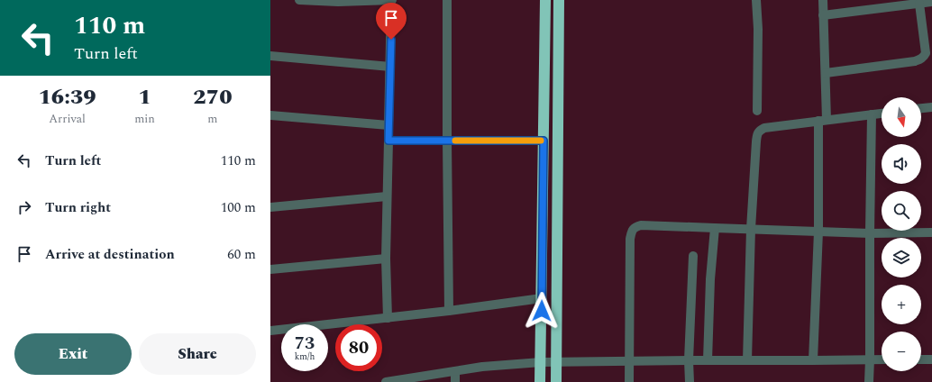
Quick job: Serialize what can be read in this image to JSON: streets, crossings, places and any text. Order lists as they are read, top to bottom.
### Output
{
  "north": "bottom",
  "page": {
    "turn": ["110 m", "Turn left"],
    "eta": [
      "16:39",
      "Arrival",
      "1",
      "min",
      "270",
      "m"
    ],
    "map_buttons": ["+", "−"],
    "list": [
      {
        "name": "Turn left",
        "value": "110 m"
      },
      {
        "name": "Turn right",
        "value": "100 m"
      },
      {
        "name": "Arrive at destination",
        "value": "60 m"
      }
    ],
    "speed": "73 km/h",
    "limit": "80",
    "buttons": ["Exit", "Share"]
  }
}
